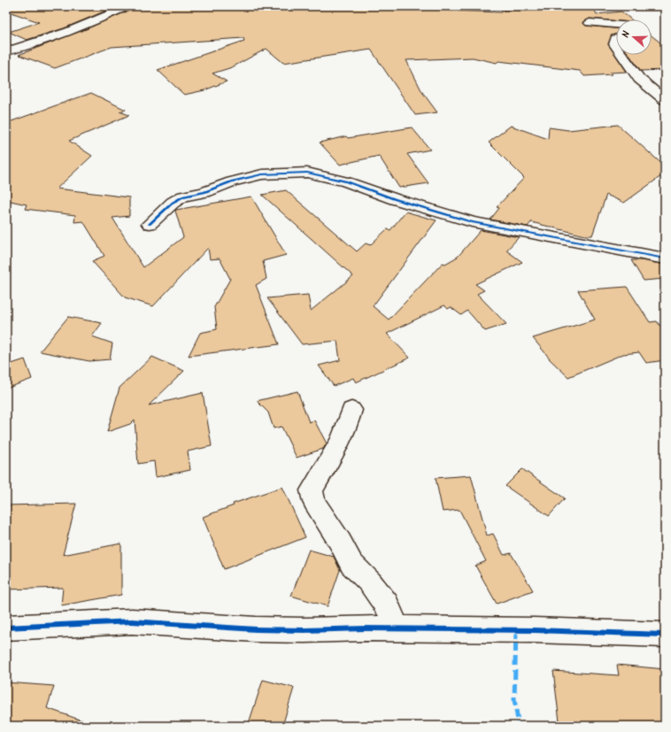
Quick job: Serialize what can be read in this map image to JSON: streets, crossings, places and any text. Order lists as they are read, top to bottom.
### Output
{
  "north": "left"
}
